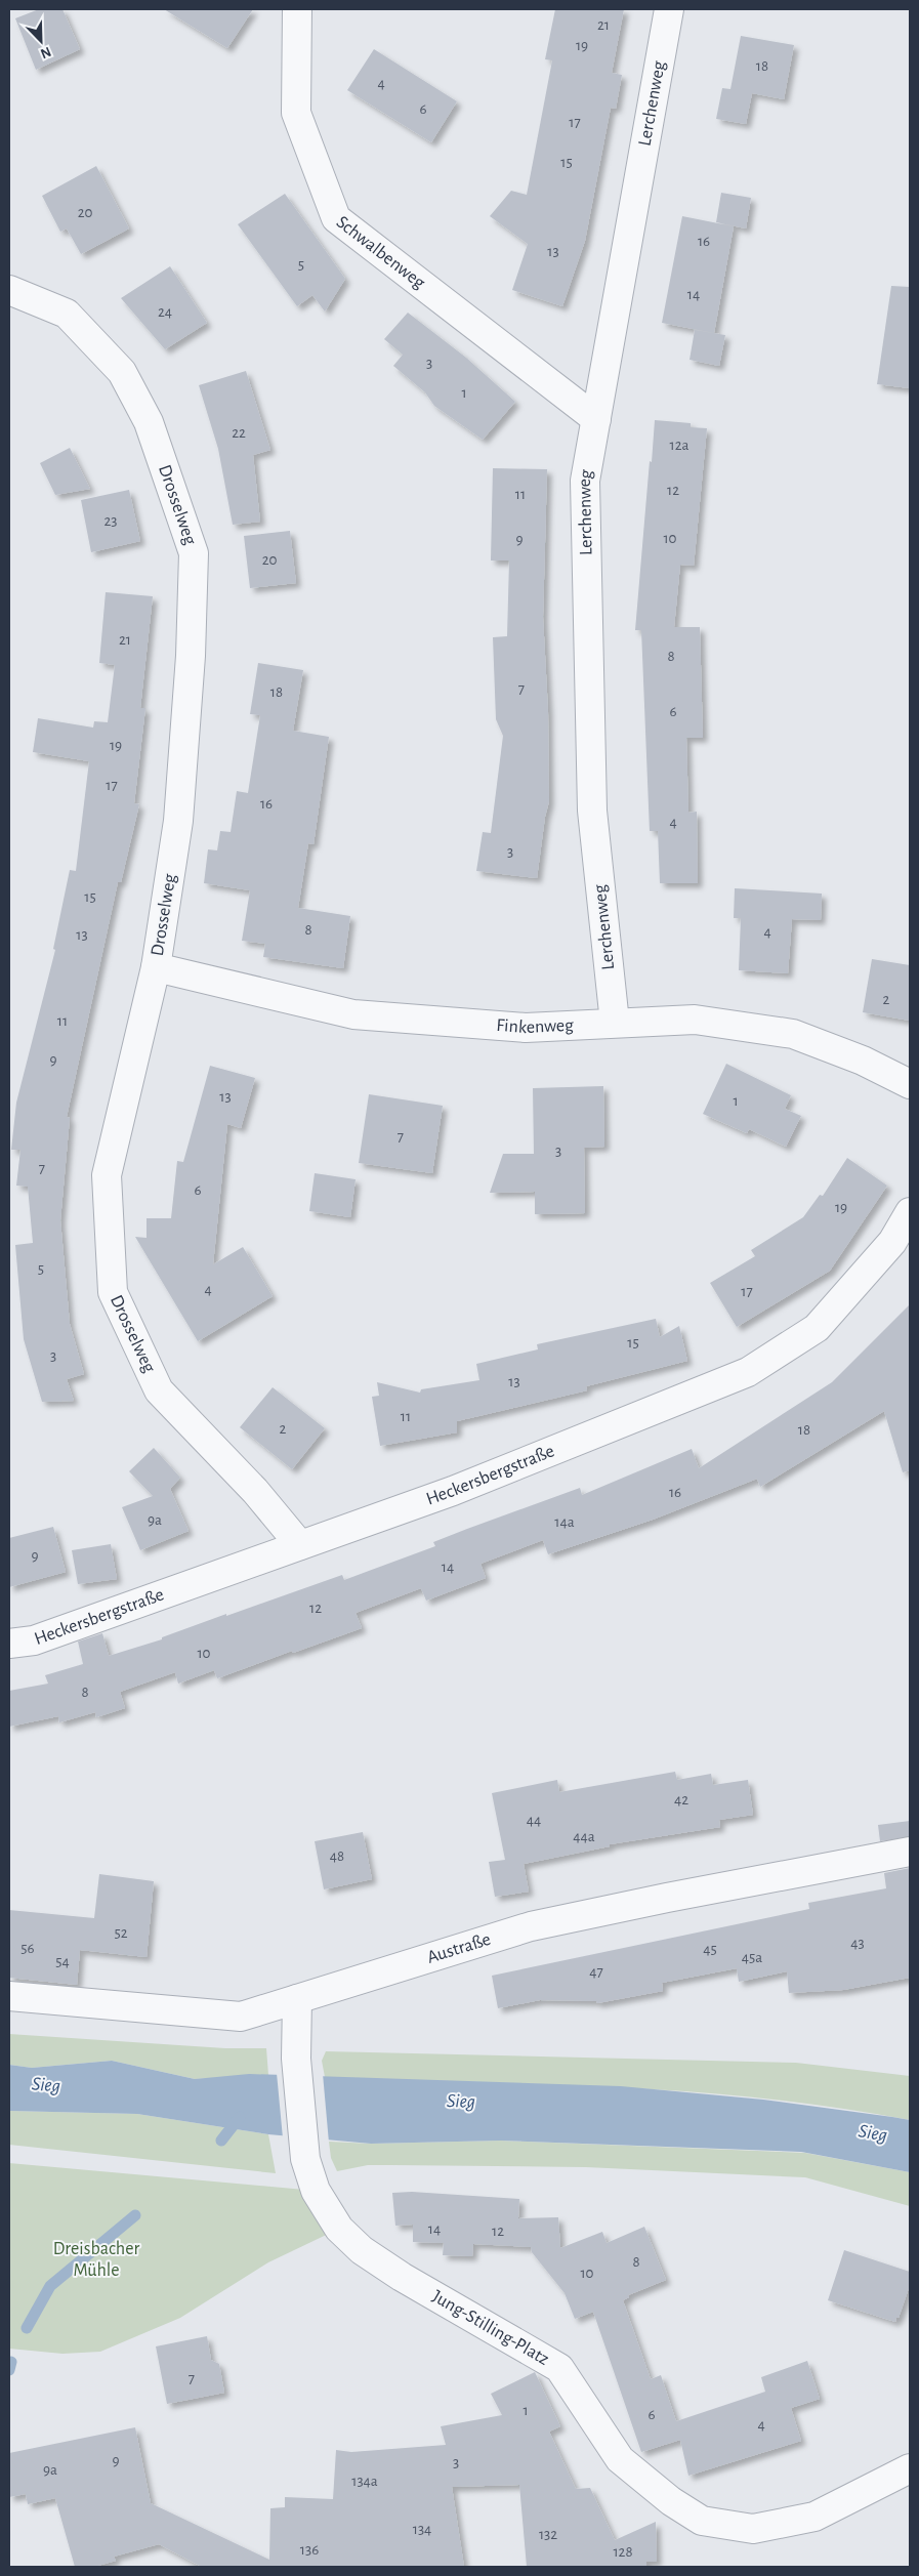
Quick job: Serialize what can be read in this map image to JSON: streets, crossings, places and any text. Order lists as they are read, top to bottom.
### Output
{
  "streets": {
    "street": [
      "Lerchenweg",
      "Schwalbenweg",
      "Drosselweg",
      "Finkenweg",
      "Heckersbergstraße",
      "Austraße",
      "Jung-Stilling-Platz"
    ]
  },
  "crossings": [
    ["Lerchenweg", "Schwalbenweg"],
    ["Lerchenweg", "Finkenweg"],
    ["Drosselweg", "Finkenweg"],
    ["Drosselweg", "Heckersbergstraße"],
    ["Austraße", "Jung-Stilling-Platz"]
  ],
  "water": ["Sieg"],
  "parks": ["Dreisbacher Mühle"],
  "house_numbers": [
    "21",
    "19",
    "18",
    "4",
    "6",
    "17",
    "15",
    "20",
    "16",
    "13",
    "5",
    "14",
    "24",
    "3",
    "1",
    "22",
    "12a",
    "12",
    "11",
    "23",
    "10",
    "9",
    "20",
    "21",
    "8",
    "7",
    "18",
    "6",
    "19",
    "17",
    "16",
    "4",
    "3",
    "15",
    "8",
    "4",
    "13",
    "2",
    "11",
    "9",
    "13",
    "1",
    "7",
    "3",
    "7",
    "6",
    "19",
    "5",
    "4",
    "17",
    "15",
    "3",
    "13",
    "11",
    "2",
    "18",
    "16",
    "9a",
    "14a",
    "9",
    "14",
    "12",
    "10",
    "8",
    "42",
    "44",
    "44a",
    "48",
    "52",
    "43",
    "56",
    "45",
    "45a",
    "54",
    "47",
    "14",
    "12",
    "8",
    "10",
    "7",
    "1",
    "6",
    "4",
    "9",
    "3",
    "9a",
    "134a",
    "134",
    "132",
    "136",
    "128"
  ],
  "north": "bottom right"
}
